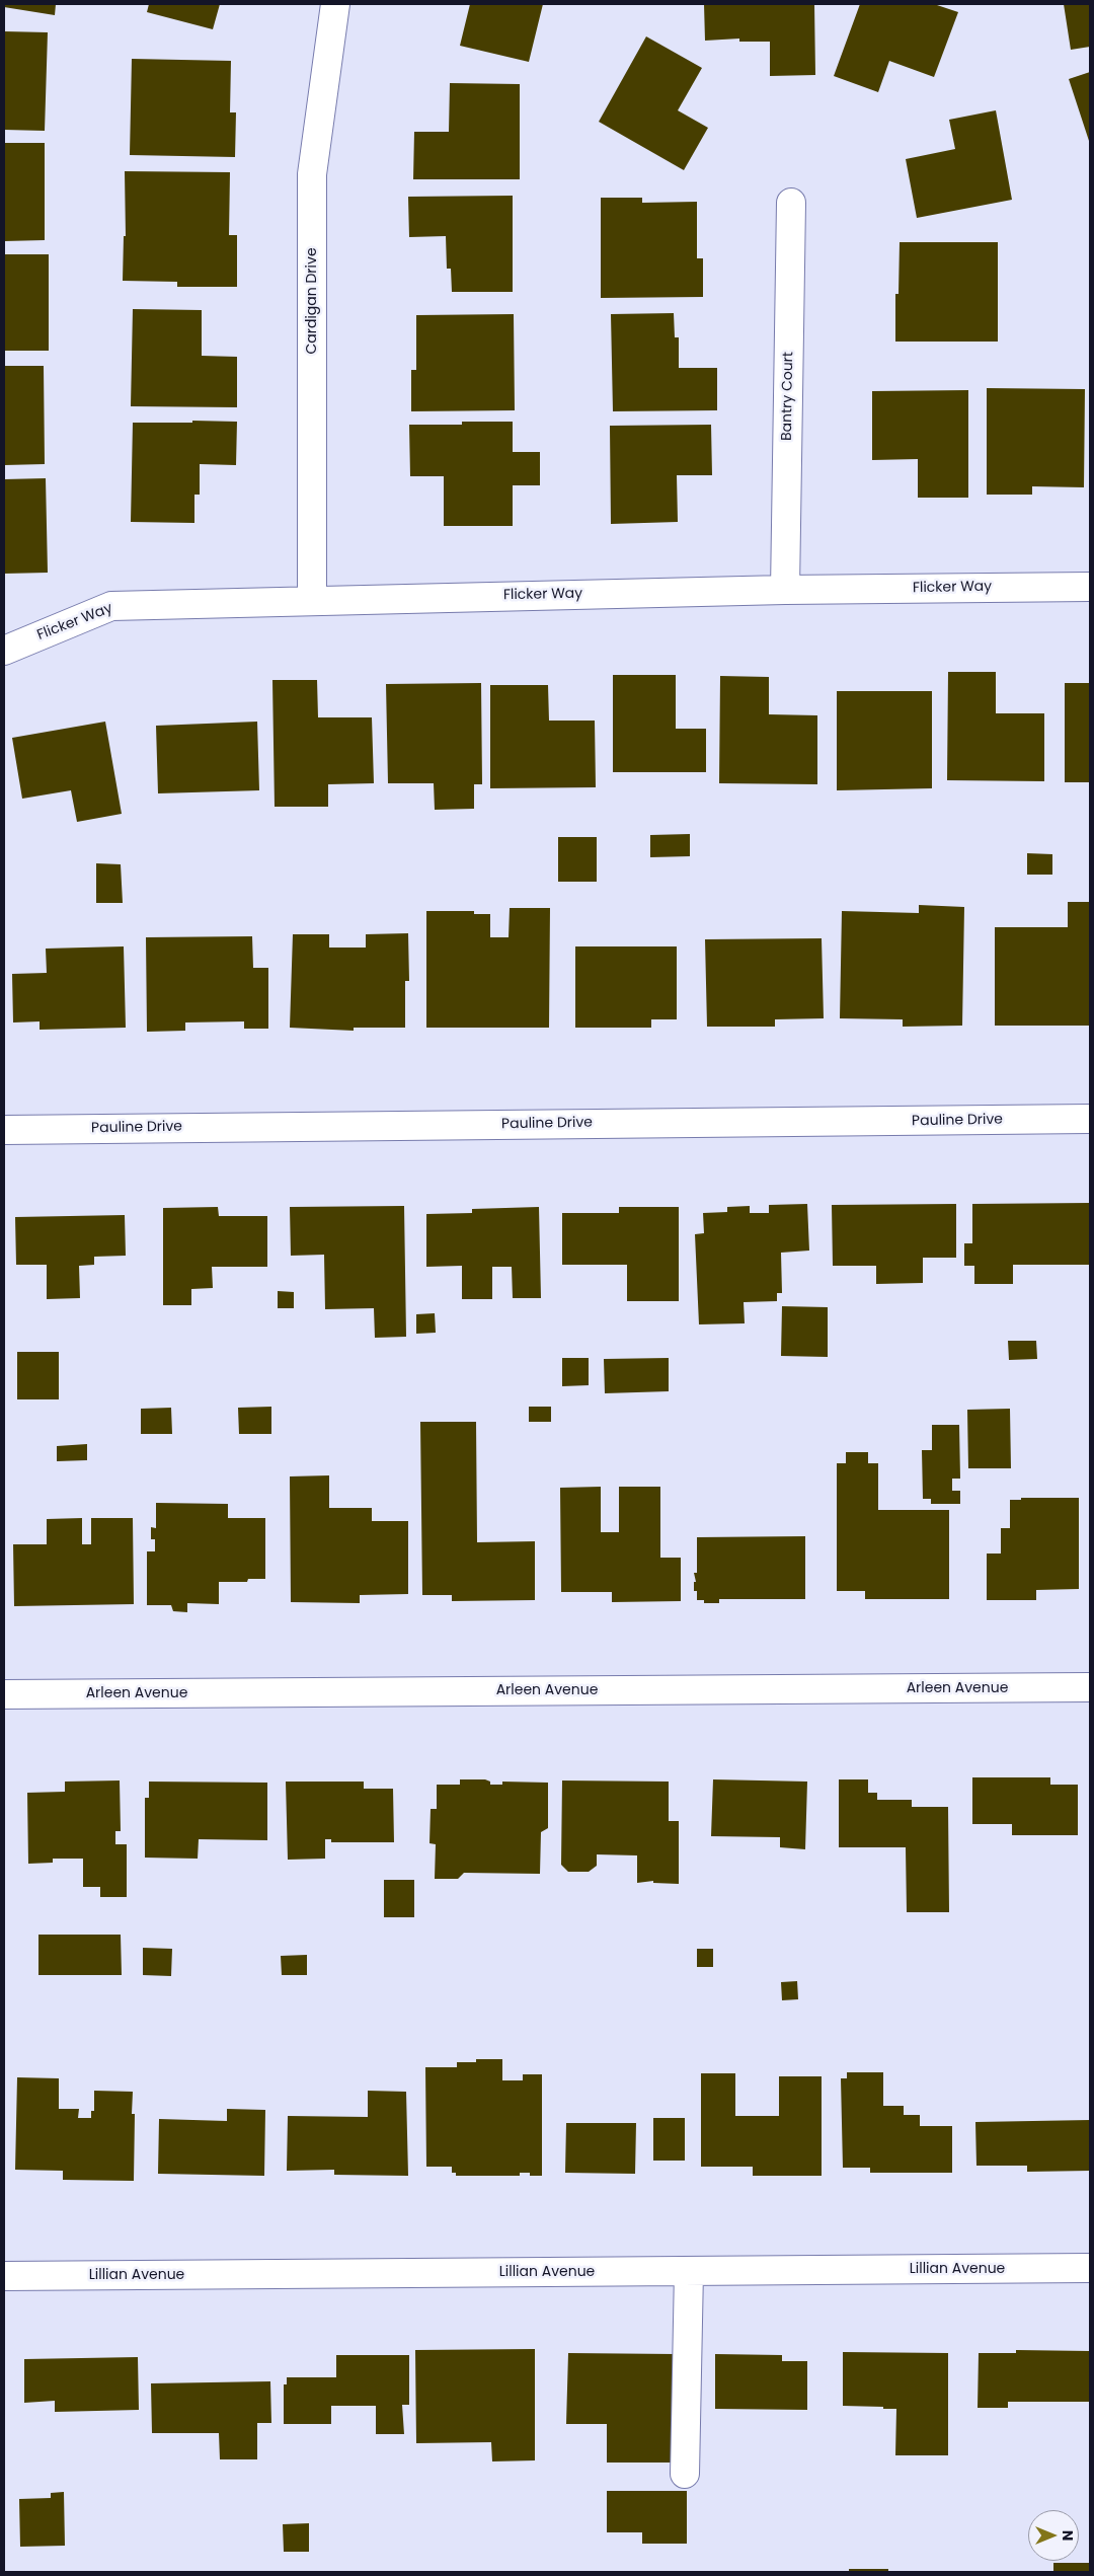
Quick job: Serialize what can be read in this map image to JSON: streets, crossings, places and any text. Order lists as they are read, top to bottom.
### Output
{
  "streets": {
    "street": [
      "Cardigan Drive",
      "Bantry Court",
      "Flicker Way",
      "Pauline Drive",
      "Arleen Avenue",
      "Lillian Avenue"
    ]
  },
  "crossings": [
    ["Cardigan Drive", "Flicker Way"],
    ["Bantry Court", "Flicker Way"]
  ],
  "north": "right"
}
